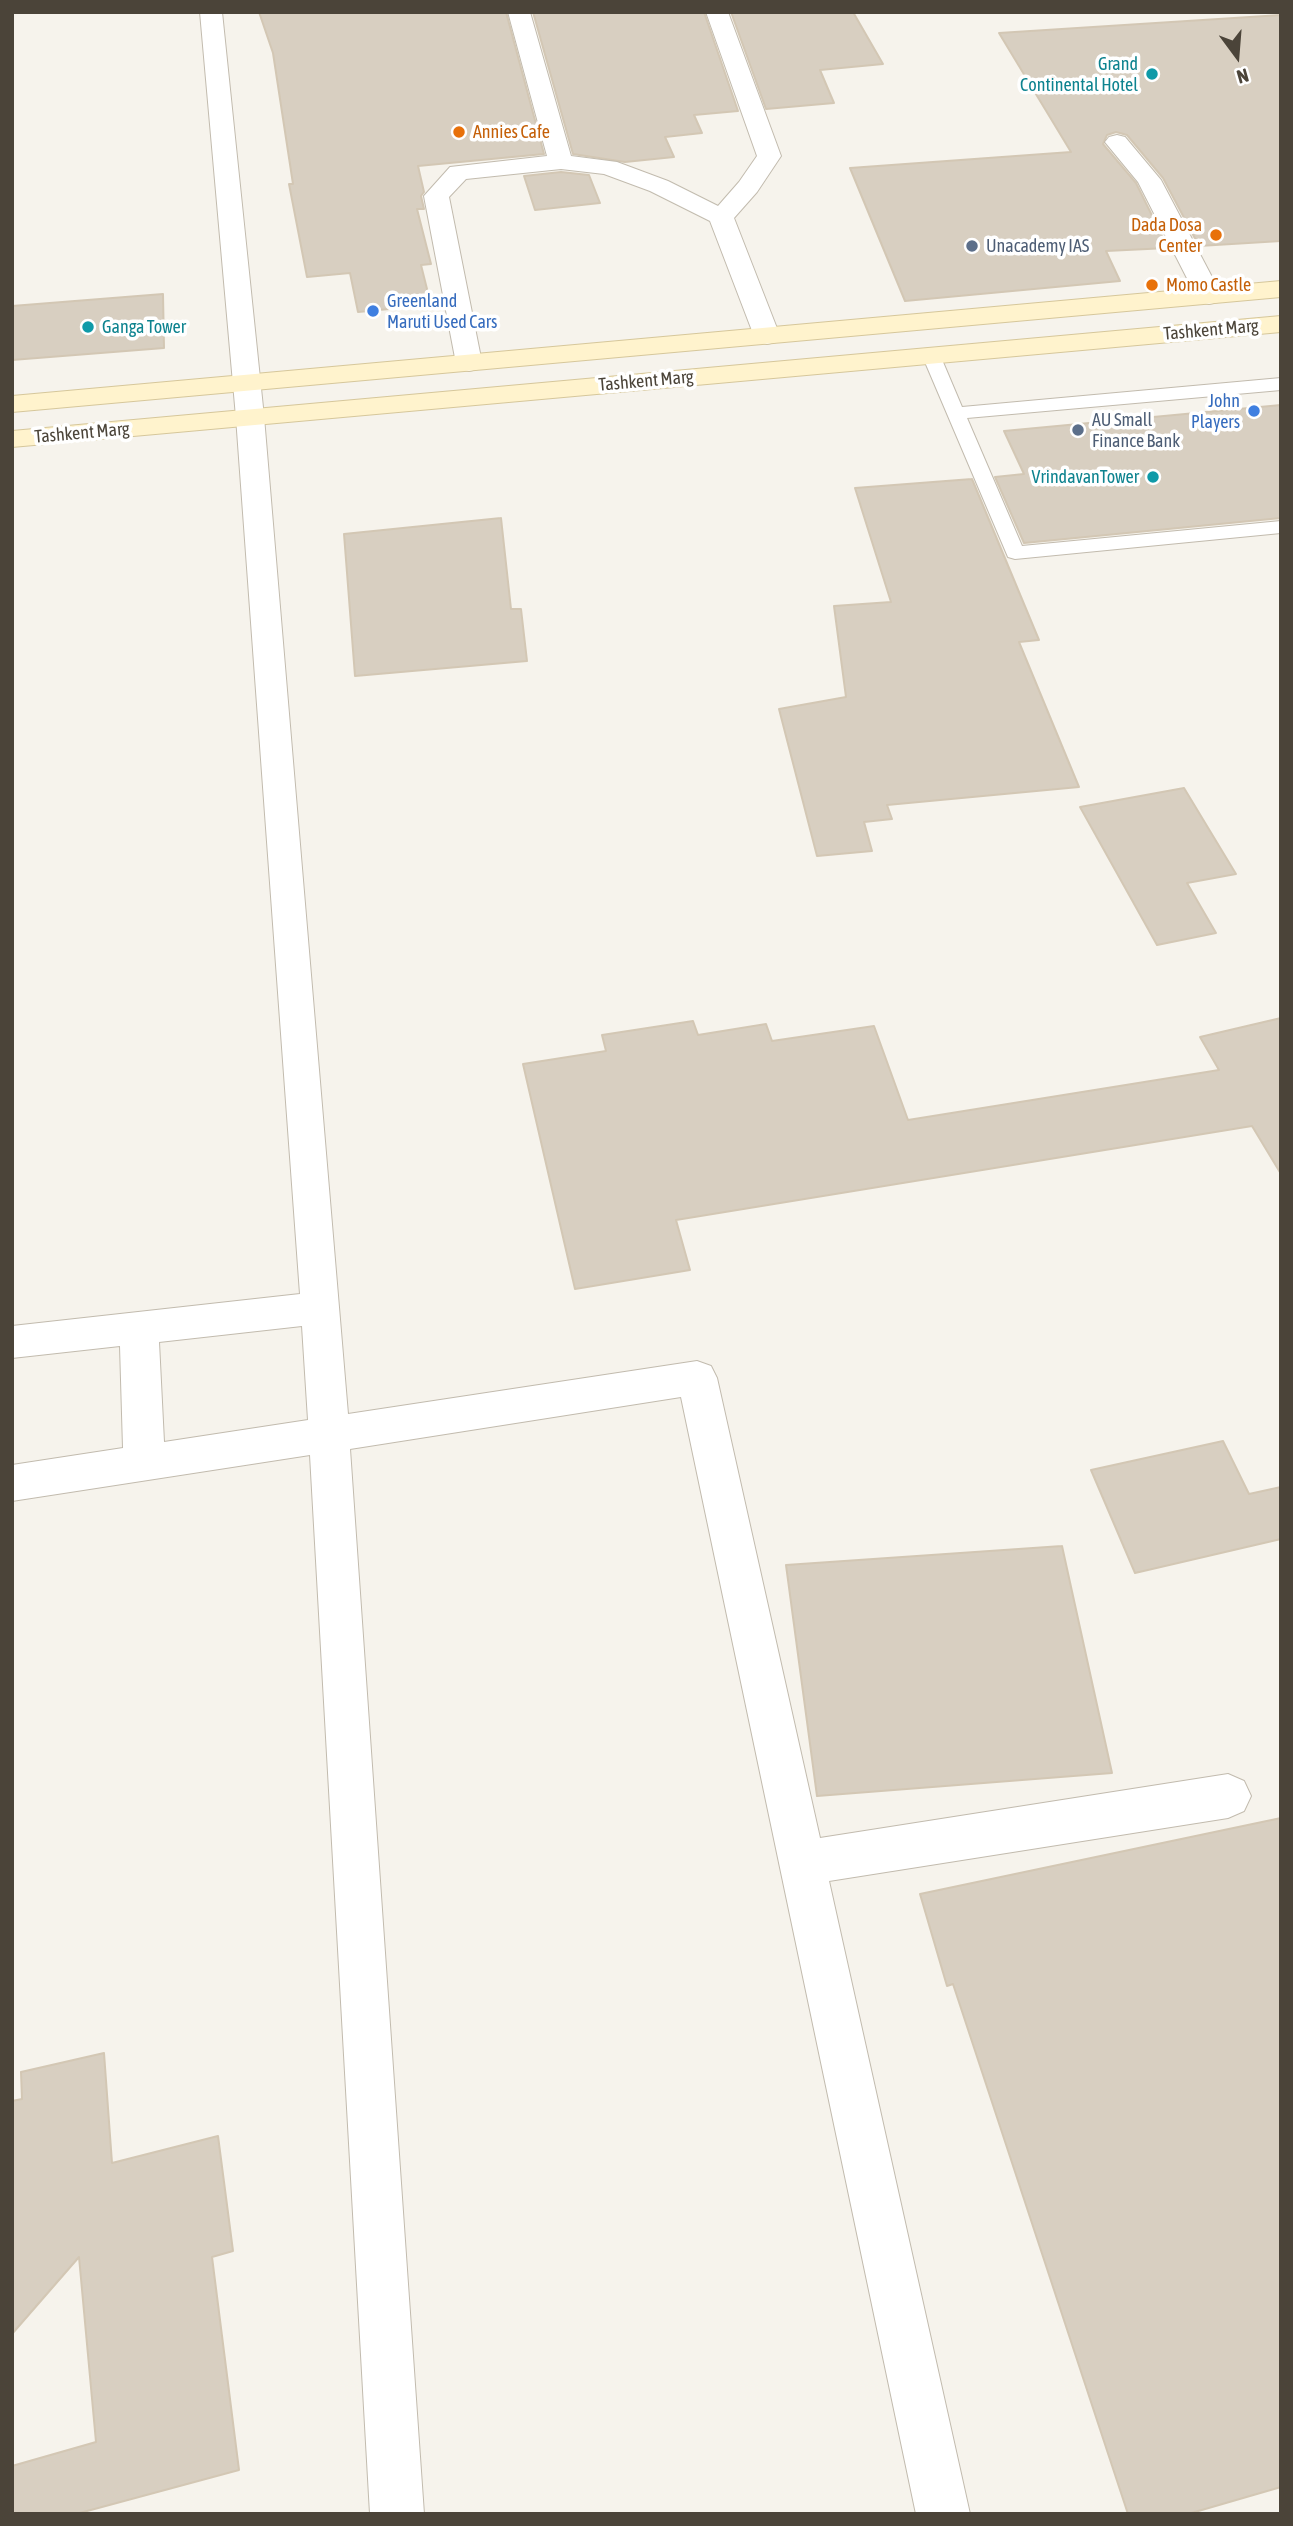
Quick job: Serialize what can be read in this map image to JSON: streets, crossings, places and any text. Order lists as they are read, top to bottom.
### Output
{
  "streets": {
    "street": ["Tashkent Marg"]
  },
  "places": [
    "Grand Continental Hotel",
    "Annies Cafe",
    "Dada Dosa Center",
    "Unacademy IAS",
    "Momo Castle",
    "Greenland Maruti Used Cars",
    "Ganga Tower",
    "John Players",
    "AU Small Finance Bank",
    "VrindavanTower"
  ],
  "north": "bottom"
}
